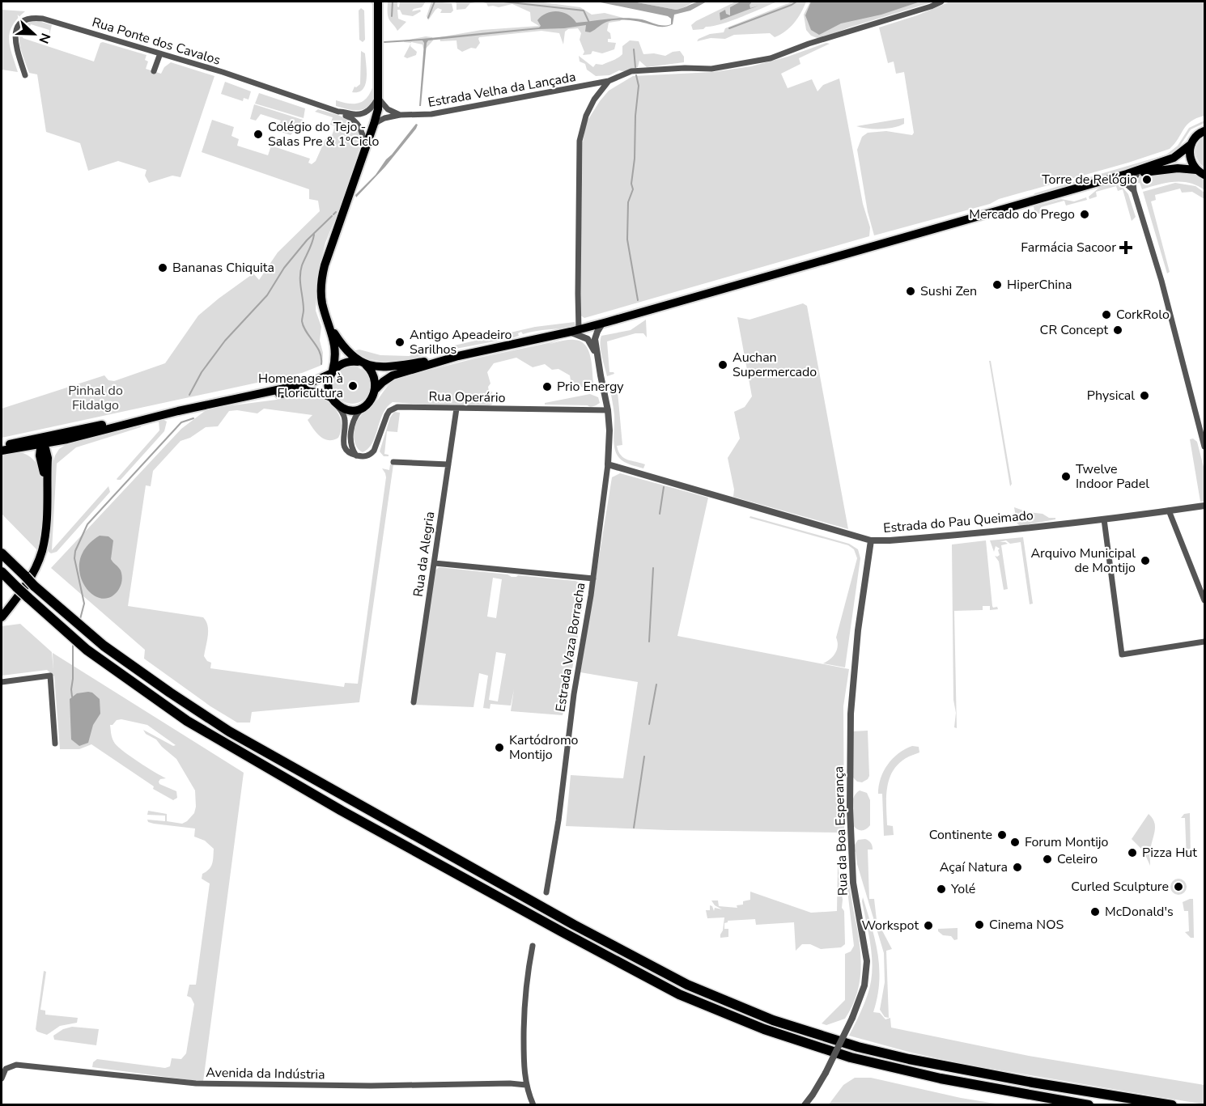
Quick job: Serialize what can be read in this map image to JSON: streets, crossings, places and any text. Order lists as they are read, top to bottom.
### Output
{
  "streets": {
    "street": [
      "Rua Ponte dos Cavalos",
      "Estrada Velha da Lançada",
      "Rua Operário",
      "Estrada do Pau Queimado",
      "Rua da Alegria",
      "Estrada Vaza Borracha",
      "Rua da Boa Esperança",
      "Avenida da Indústria"
    ]
  },
  "crossings": [
    ["Rua Operário", "Rua da Alegria"],
    ["Estrada do Pau Queimado", "Estrada Vaza Borracha"],
    ["Estrada do Pau Queimado", "Rua da Boa Esperança"]
  ],
  "parks": ["Pinhal do Fildalgo"],
  "places": {
    "other": [
      "Colégio do Tejo - Salas Pre & 1ºCiclo",
      "Torre de Relógio",
      "Mercado do Prego",
      "Bananas Chiquita",
      "HiperChina",
      "Sushi Zen",
      "CorkRolo",
      "CR Concept",
      "Antigo Apeadeiro Sarilhos",
      "Auchan Supermercado",
      "Homenagem à Floricultura",
      "Prio Energy",
      "Physical",
      "Twelve Indoor Padel",
      "Arquivo Municipal de Montijo",
      "Kartódromo Montijo",
      "Continente",
      "Forum Montijo",
      "Pizza Hut",
      "Celeiro",
      "Açaí Natura",
      "Curled Sculpture",
      "Yolé",
      "McDonald's",
      "Cinema NOS",
      "Workspot"
    ],
    "health": ["Farmácia Sacoor"]
  },
  "north": "right"
}
